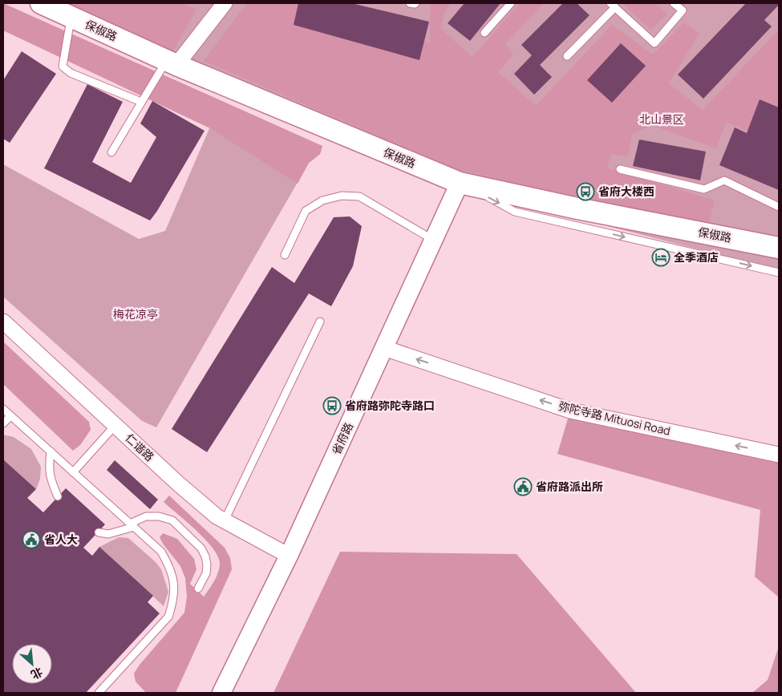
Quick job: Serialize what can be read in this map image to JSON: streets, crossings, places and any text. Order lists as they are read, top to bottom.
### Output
{
  "streets": {
    "main road": ["保俶路"],
    "street": ["弥陀寺路 Mituosi Road", "省府路", "仁谐路"]
  },
  "crossings": [
    ["保俶路", "省府路"],
    ["弥陀寺路 Mituosi Road", "省府路"],
    ["省府路", "仁谐路"]
  ],
  "one_way": ["弥陀寺路 Mituosi Road"],
  "parks": ["北山景区", "梅花凉亭"],
  "places": {
    "bus stop": ["省府大楼西", "省府路弥陀寺路口"],
    "hotel": ["全季酒店"],
    "public building": ["省府路派出所", "省人大"]
  },
  "north": "bottom right"
}
